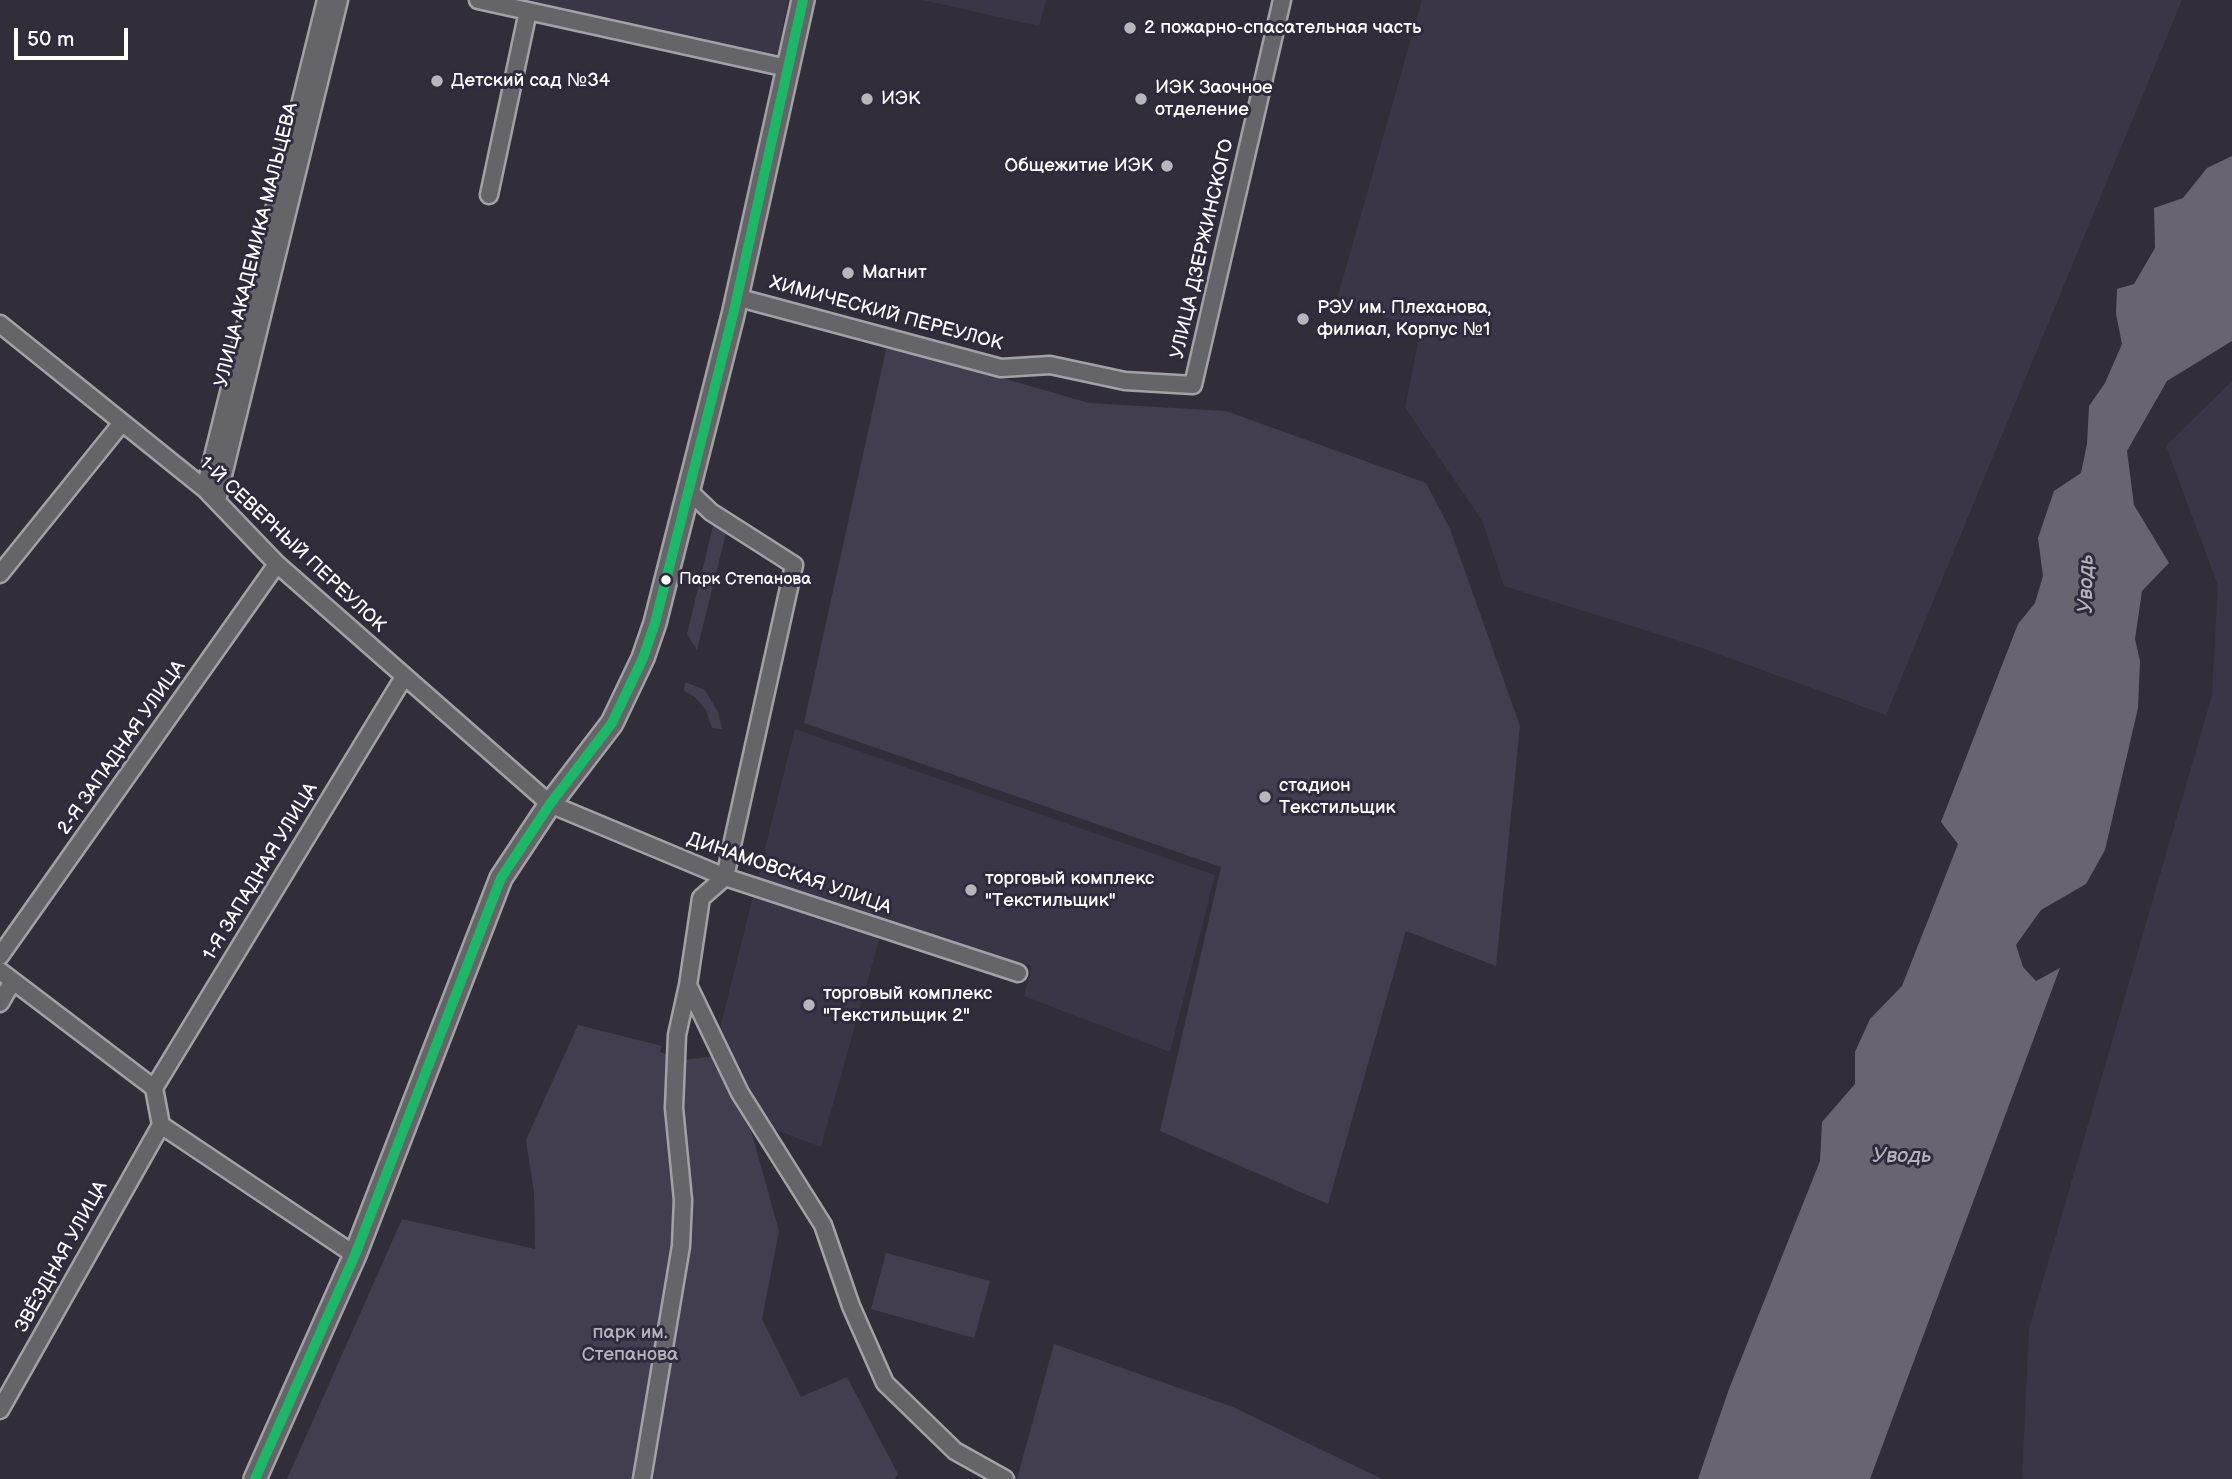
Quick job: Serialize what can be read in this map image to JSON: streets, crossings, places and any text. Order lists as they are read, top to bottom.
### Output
{
  "streets": {
    "street": [
      "УЛИЦА АКАДЕМИКА МАЛЬЦЕВА",
      "УЛИЦА ДЗЕРЖИНСКОГО",
      "ХИМИЧЕСКИЙ ПЕРЕУЛОК",
      "1-Й СЕВЕРНЫЙ ПЕРЕУЛОК",
      "2-Я ЗАПАДНАЯ УЛИЦА",
      "1-Я ЗАПАДНАЯ УЛИЦА",
      "ДИНАМОВСКАЯ УЛИЦА",
      "ЗВЁЗДНАЯ УЛИЦА"
    ]
  },
  "crossings": [
    ["УЛИЦА АКАДЕМИКА МАЛЬЦЕВА", "1-Й СЕВЕРНЫЙ ПЕРЕУЛОК"],
    ["УЛИЦА ДЗЕРЖИНСКОГО", "ХИМИЧЕСКИЙ ПЕРЕУЛОК"],
    ["1-Й СЕВЕРНЫЙ ПЕРЕУЛОК", "2-Я ЗАПАДНАЯ УЛИЦА"],
    ["1-Й СЕВЕРНЫЙ ПЕРЕУЛОК", "1-Я ЗАПАДНАЯ УЛИЦА"],
    ["1-Й СЕВЕРНЫЙ ПЕРЕУЛОК", "ДИНАМОВСКАЯ УЛИЦА"]
  ],
  "water": ["Уводь"],
  "parks": ["парк им. Степанова"],
  "places": [
    "2 пожарно-спасательная часть",
    "Детский сад №34",
    "ИЭК",
    "ИЭК Заочное отделение",
    "Общежитие ИЭК",
    "Магнит",
    "РЭУ им. Плеханова, филиал, Корпус №1",
    "Парк Степанова",
    "стадион Текстильщик",
    "торговый комплекс \"Текстильщик\"",
    "торговый комплекс \"Текстильщик 2\""
  ],
  "scale_bar": "50 m"
}
